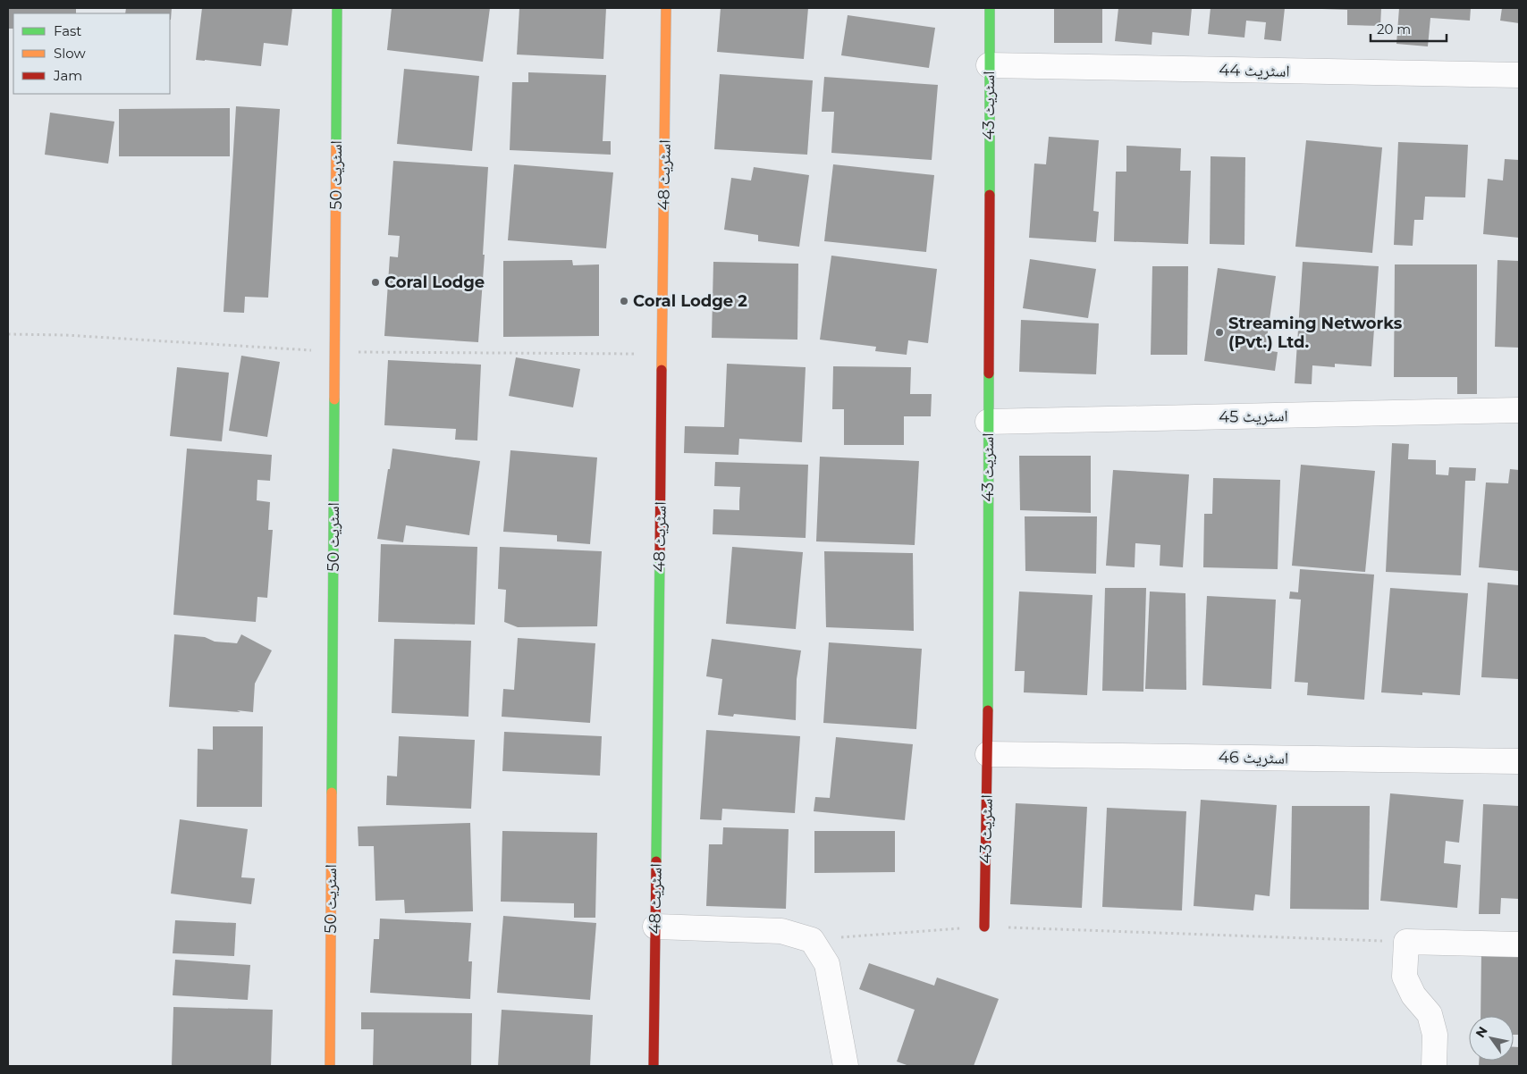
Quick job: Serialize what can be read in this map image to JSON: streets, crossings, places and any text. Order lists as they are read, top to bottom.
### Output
{
  "streets": {
    "street": [
      "اسٹریٹ 44",
      "اسٹریٹ 43",
      "اسٹریٹ 50",
      "اسٹریٹ 48",
      "اسٹریٹ 45",
      "اسٹریٹ 46"
    ]
  },
  "crossings": [
    ["اسٹریٹ 44", "اسٹریٹ 43"],
    ["اسٹریٹ 43", "اسٹریٹ 45"],
    ["اسٹریٹ 43", "اسٹریٹ 46"]
  ],
  "places": ["Coral Lodge", "Coral Lodge 2", "Streaming Networks (Pvt.) Ltd."],
  "legend": ["Fast", "Slow", "Jam"],
  "scale_bar": "20 m",
  "north": "top left"
}
